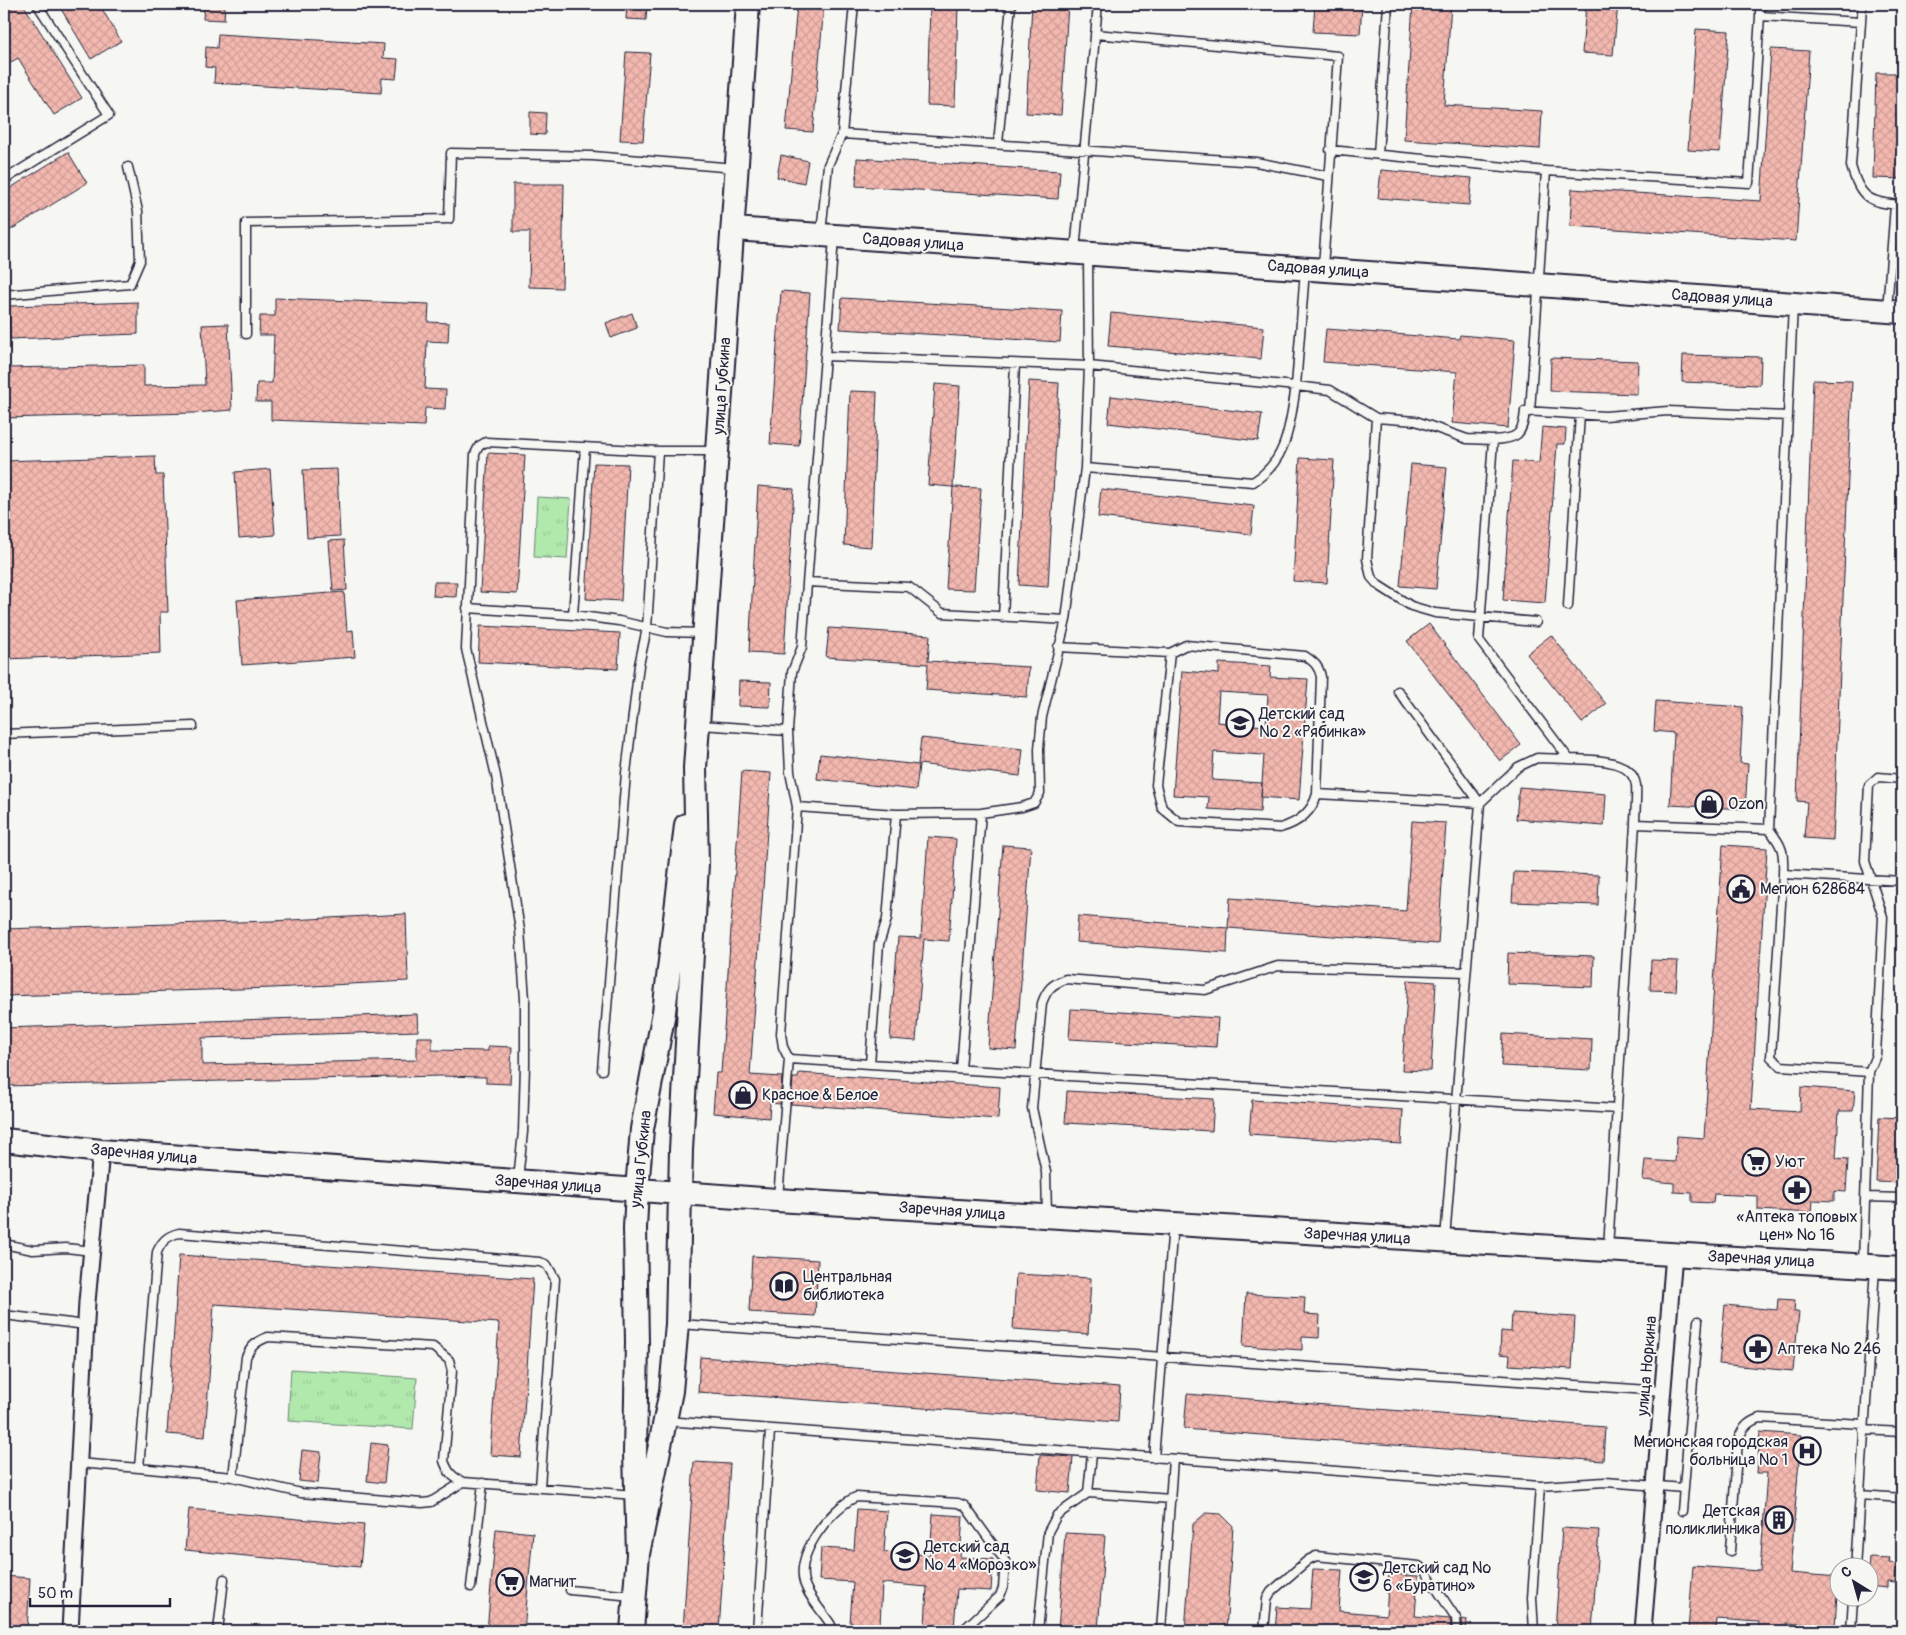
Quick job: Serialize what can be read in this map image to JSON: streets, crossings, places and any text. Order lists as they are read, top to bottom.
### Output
{
  "streets": {
    "main road": ["Садовая улица", "улица Губкина", "Заречная улица"],
    "street": ["улица Норкина"]
  },
  "crossings": [
    ["Садовая улица", "улица Губкина"],
    ["улица Губкина", "Заречная улица"],
    ["Заречная улица", "улица Норкина"]
  ],
  "places": {
    "school or university": ["Детский сад № 2 «Рябинка»", "Детский сад № 4 «Морозко»", "Детский сад № 6 «Буратино»"],
    "shop": ["Ozon", "Красное & Белое"],
    "public building": ["Мегион 628684"],
    "supermarket": ["Уют", "Магнит"],
    "pharmacy": ["«Аптека топовых цен» № 16", "Аптека № 246"],
    "library": ["Центральная библиотека"],
    "hospital": ["Мегионская городская больница № 1"],
    "building": ["Детская поликлинника"]
  },
  "scale_bar": "50 m",
  "north": "top left"
}
